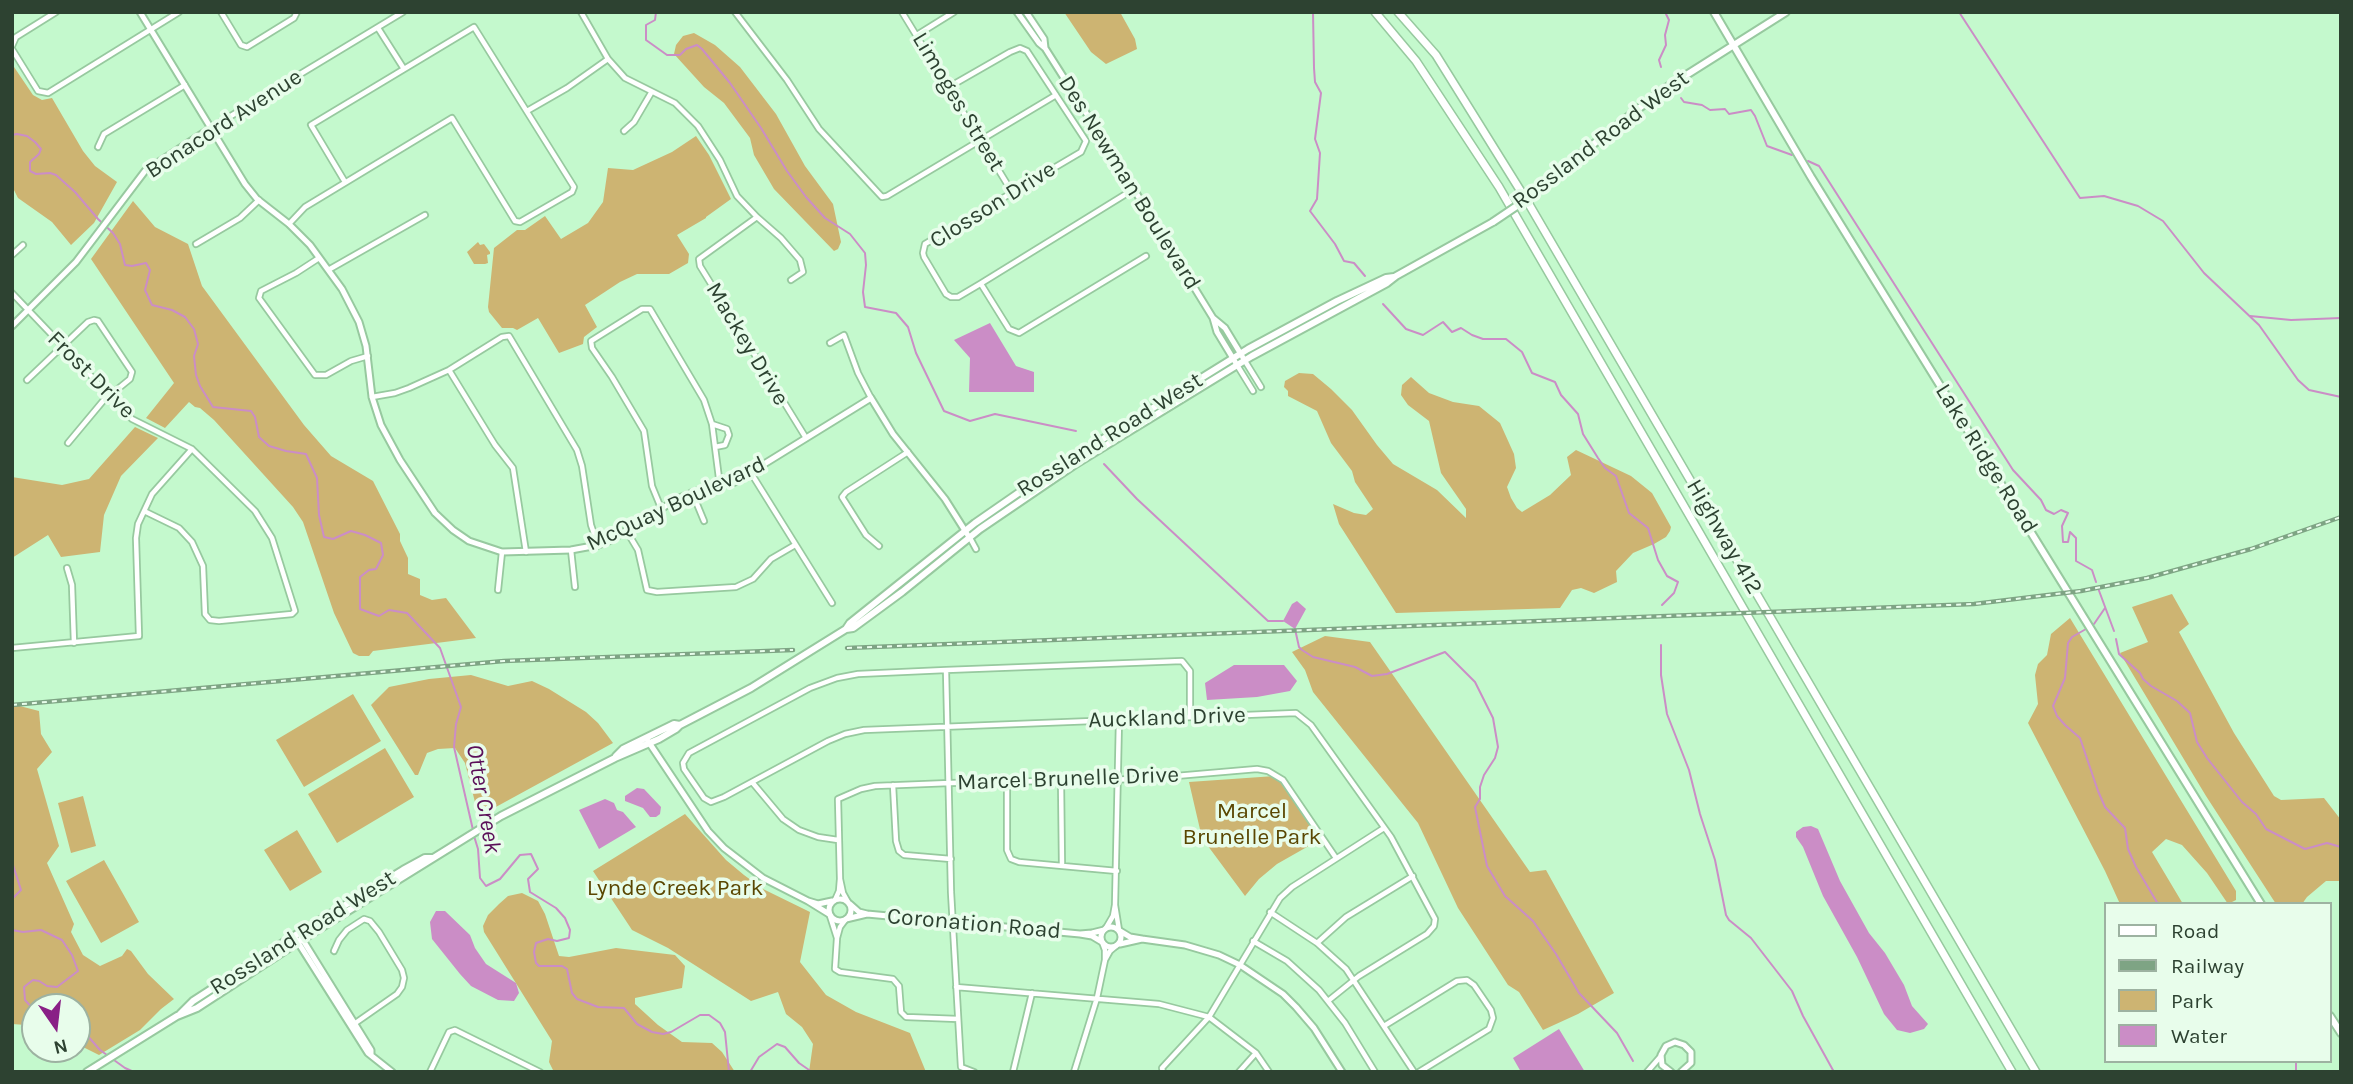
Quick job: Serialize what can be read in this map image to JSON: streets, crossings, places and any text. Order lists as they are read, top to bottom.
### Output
{
  "streets": {
    "highway": ["Highway 412"],
    "main road": ["Rossland Road West", "Lake Ridge Road"],
    "street": [
      "Limoges Street",
      "Bonacord Avenue",
      "Des Newman Boulevard",
      "Closson Drive",
      "Mackey Drive",
      "Frost Drive",
      "McQuay Boulevard",
      "Auckland Drive",
      "Marcel Brunelle Drive",
      "Coronation Road"
    ]
  },
  "crossings": [
    ["Limoges Street", "Closson Drive"],
    ["Bonacord Avenue", "Frost Drive"],
    ["Bonacord Avenue", "McQuay Boulevard"],
    ["Rossland Road West", "Des Newman Boulevard"],
    ["Rossland Road West", "Lake Ridge Road"],
    ["Des Newman Boulevard", "Closson Drive"],
    ["Mackey Drive", "McQuay Boulevard"],
    ["Marcel Brunelle Drive", "Coronation Road"]
  ],
  "water": ["Otter Creek"],
  "parks": ["Marcel Brunelle Park", "Lynde Creek Park"],
  "legend": [
    "Road",
    "Railway",
    "Park",
    "Water"
  ],
  "north": "bottom"
}
